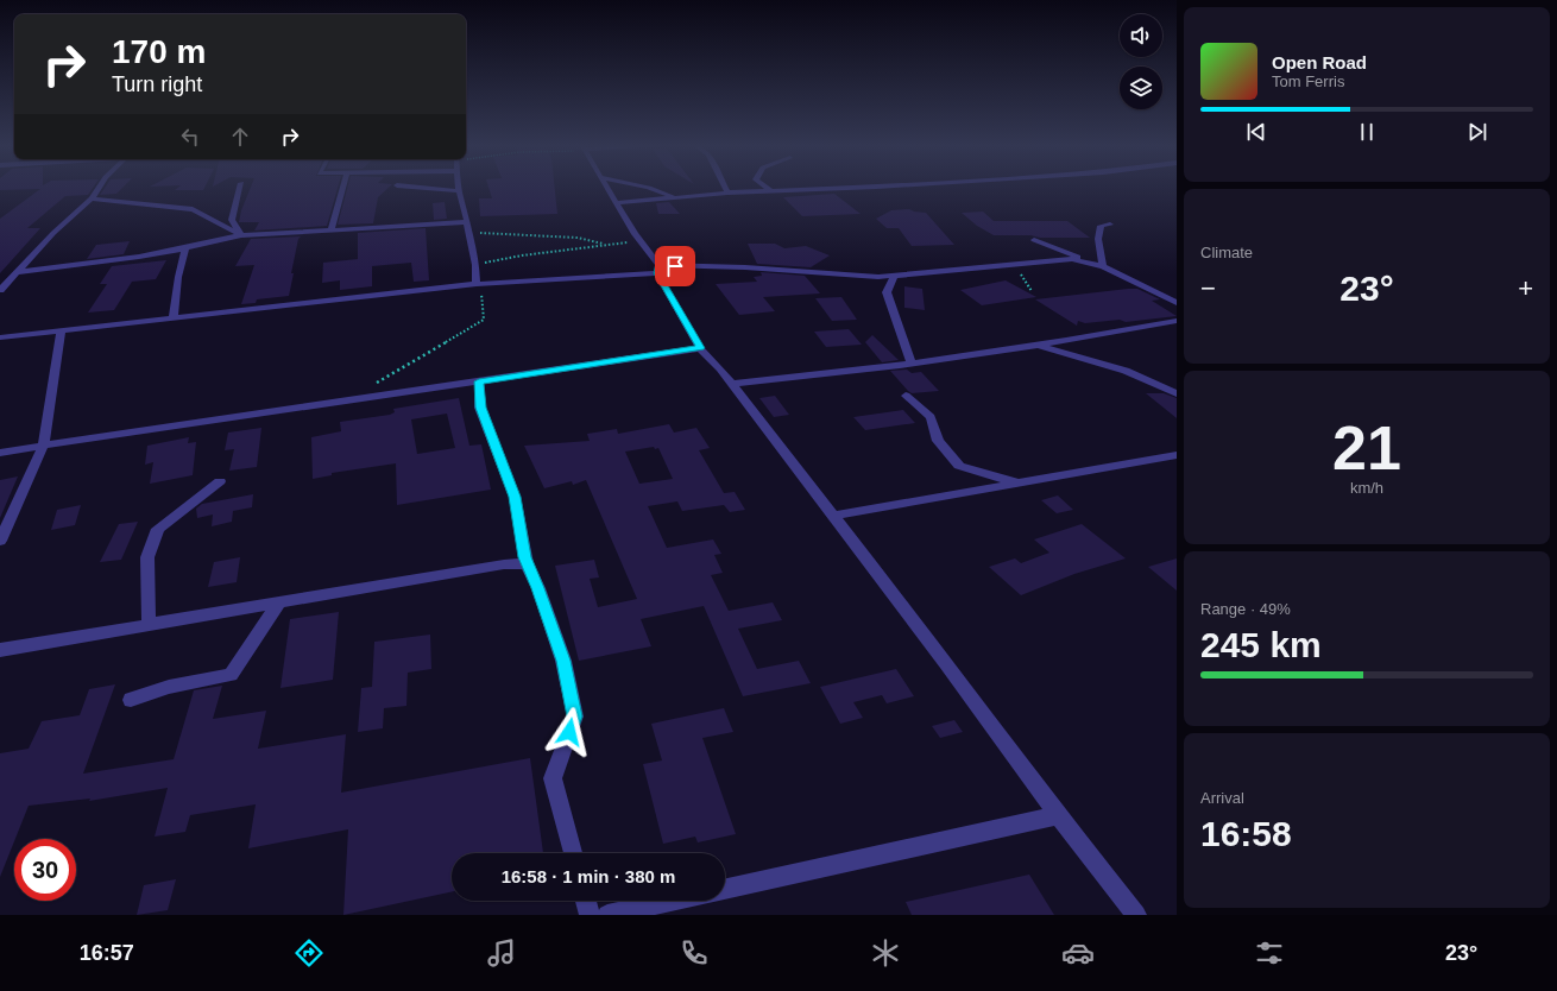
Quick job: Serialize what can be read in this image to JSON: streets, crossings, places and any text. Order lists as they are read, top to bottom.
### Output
{
  "page": {
    "turn": ["170 m", "Turn right"],
    "song": ["Open Road", "Tom Ferris"],
    "tile": [
      "Climate",
      ["21", "km/h"],
      ["Range · 49%", "245 km"],
      ["Arrival", "16:58"]
    ],
    "heat": ["−", "23°", "+"],
    "limit": "30",
    "trip": "16:58 · 1 min · 380 m",
    "tabs": ["16:57", "23°"]
  }
}
